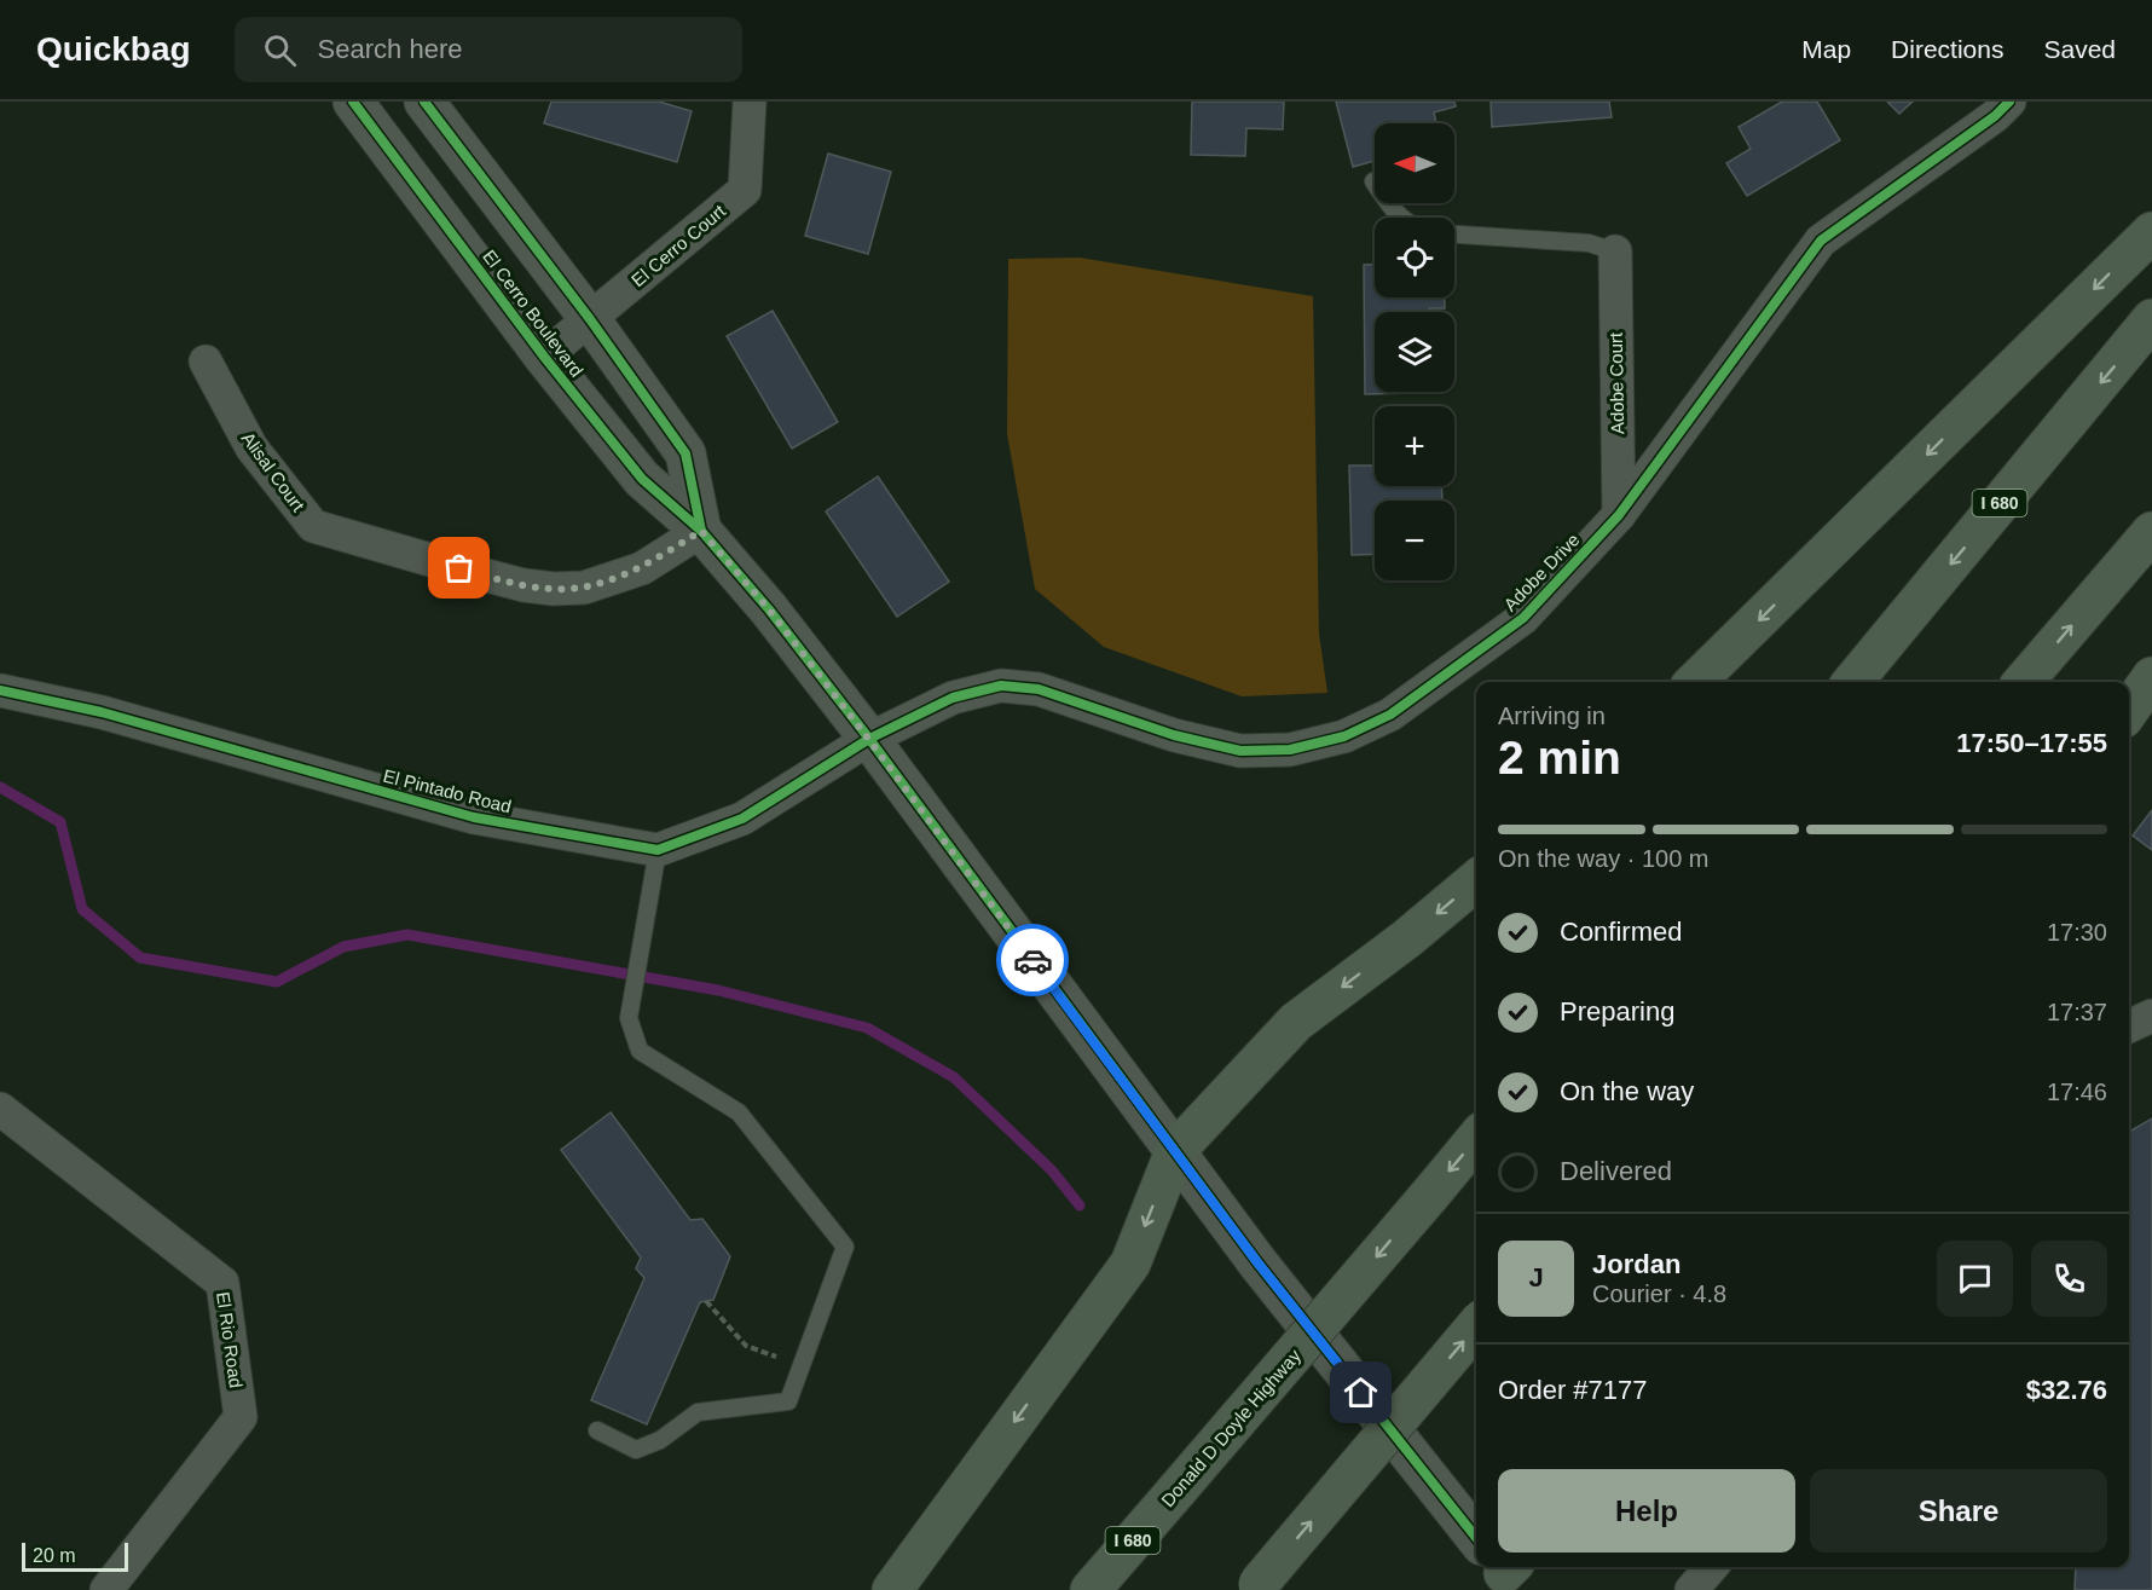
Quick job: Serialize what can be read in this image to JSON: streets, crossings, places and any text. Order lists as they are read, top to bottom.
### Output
{
  "streets": {
    "highway": ["I 680", "Donald D Doyle Highway"],
    "street": [
      "El Cerro Court",
      "El Cerro Boulevard",
      "Adobe Court",
      "Alisal Court",
      "Adobe Drive",
      "El Pintado Road",
      "El Rio Road"
    ]
  },
  "crossings": [
    ["El Cerro Court", "El Cerro Boulevard"],
    ["El Cerro Boulevard", "Alisal Court"],
    ["El Cerro Boulevard", "Adobe Drive"],
    ["Adobe Court", "Adobe Drive"]
  ],
  "scale_bar": "20 m",
  "north": "left",
  "page": {
    "header": "Quickbag",
    "search": "Search here",
    "nav": ["Map", "Directions", "Saved"],
    "map_buttons": ["+", "−"],
    "heading": ["2 min", "Arriving in", "17:50–17:55"],
    "panel": [
      "Jordan",
      "Courier · 4.8",
      "Order #7177",
      "$32.76"
    ],
    "bar": "On the way · 100 m",
    "list": [
      ["Confirmed", "17:30"],
      ["Preparing", "17:37"],
      ["On the way", "17:46"],
      "Delivered"
    ],
    "round": "J",
    "buttons": ["Help", "Share"],
    "scale": "20 m"
  }
}
